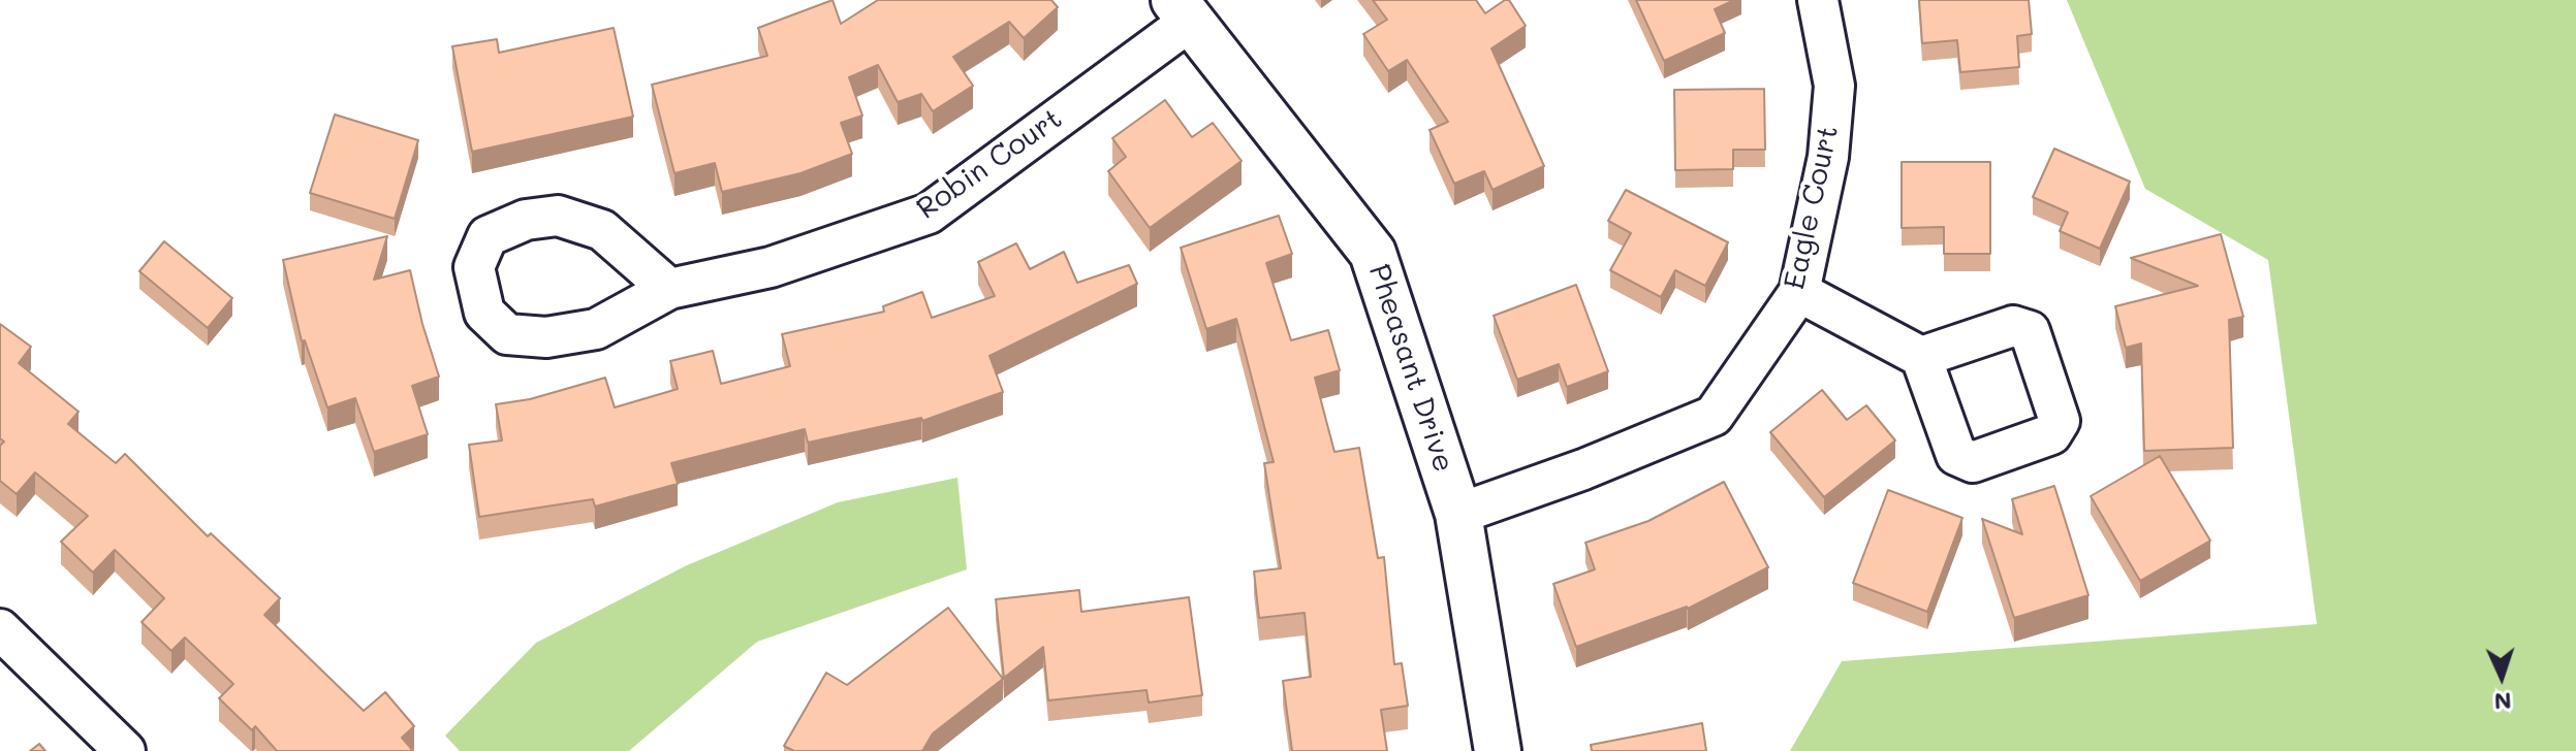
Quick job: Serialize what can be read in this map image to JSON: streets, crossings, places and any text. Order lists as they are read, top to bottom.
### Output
{
  "streets": {
    "street": ["Robin Court", "Eagle Court", "Pheasant Drive"]
  },
  "crossings": [
    ["Robin Court", "Pheasant Drive"],
    ["Eagle Court", "Pheasant Drive"]
  ],
  "north": "bottom"
}
